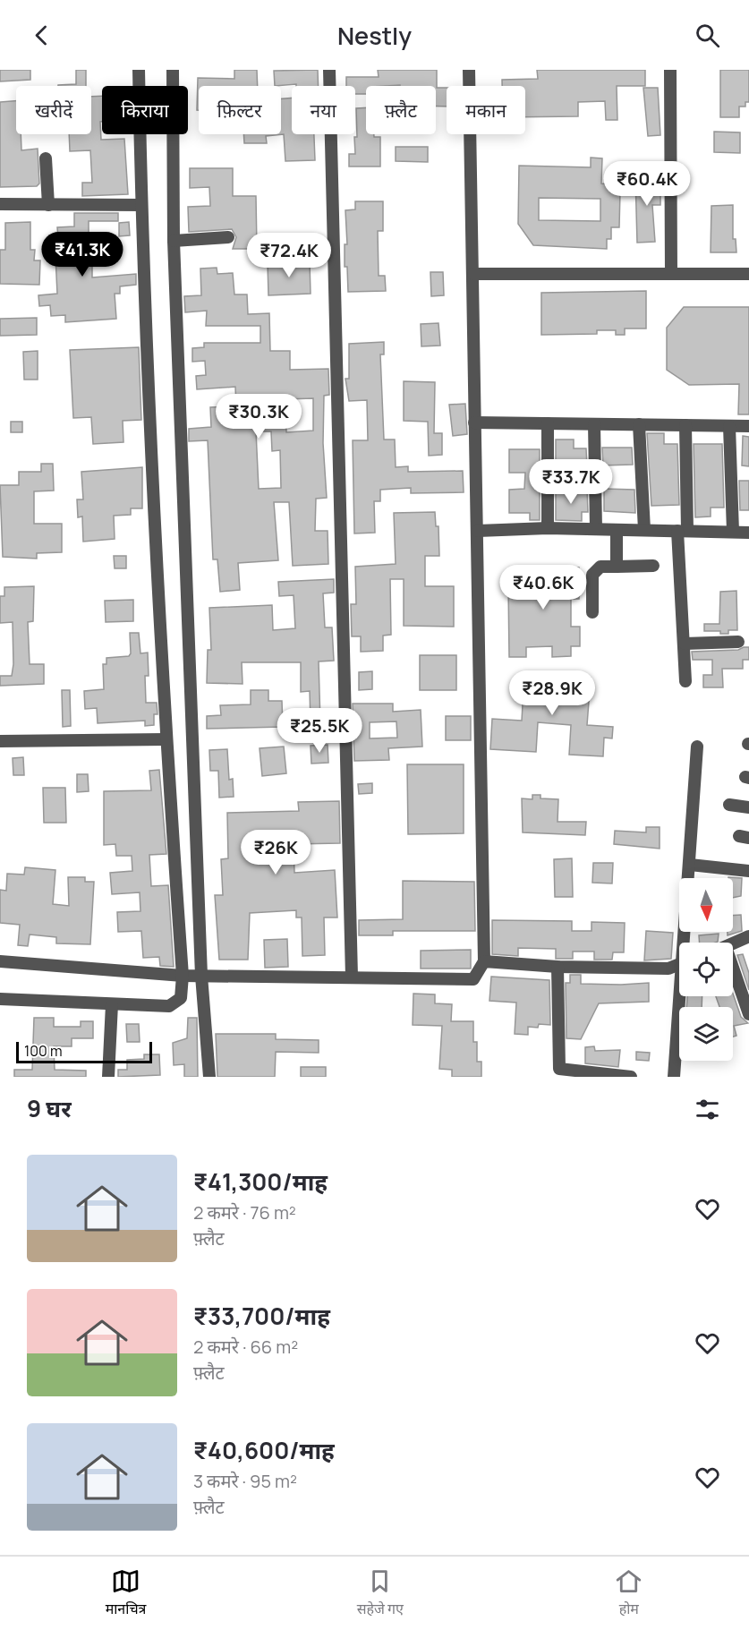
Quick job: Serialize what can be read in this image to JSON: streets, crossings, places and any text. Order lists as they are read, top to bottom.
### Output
{
  "scale_bar": "100 m",
  "north": "bottom",
  "page": {
    "header": "Nestly",
    "chip": [
      "खरीदें",
      "किराया",
      "फ़िल्टर",
      "नया",
      "फ़्लैट",
      "मकान"
    ],
    "price": [
      "₹60.4K",
      "₹41.3K",
      "₹72.4K",
      "₹30.3K",
      "₹33.7K",
      "₹40.6K",
      "₹28.9K",
      "₹25.5K",
      "₹26K"
    ],
    "scale": "100 m",
    "heading": "9 घर",
    "list": [
      {
        "name": "₹41,300/माह",
        "note": "2 कमरे · 76 m² · फ़्लैट"
      },
      {
        "name": "₹33,700/माह",
        "note": "2 कमरे · 66 m² · फ़्लैट"
      },
      {
        "name": "₹40,600/माह",
        "note": "3 कमरे · 95 m² · फ़्लैट"
      }
    ],
    "tabs": ["मानचित्र", "सहेजे गए", "होम"]
  }
}
